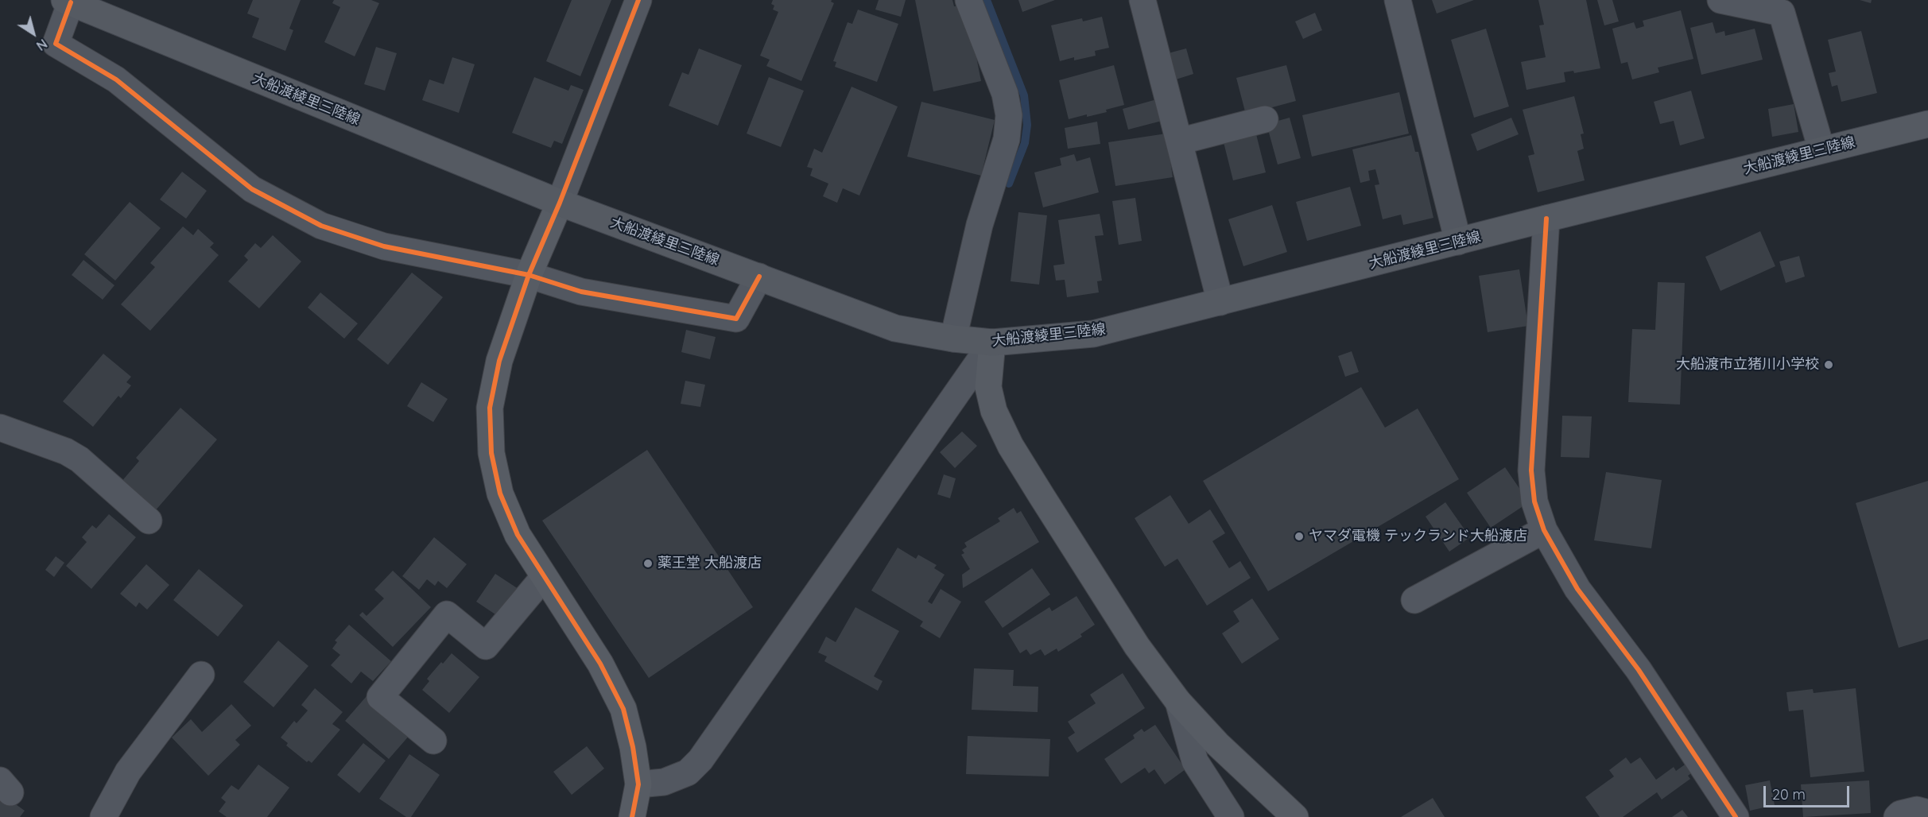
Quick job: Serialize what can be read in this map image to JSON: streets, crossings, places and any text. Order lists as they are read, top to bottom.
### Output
{
  "streets": {
    "main road": ["大船渡綾里三陸線"]
  },
  "places": ["大船渡市立猪川小学校", "ヤマダ電機 テックランド大船渡店", "薬王堂 大船渡店"],
  "scale_bar": "20 m",
  "north": "bottom right"
}
